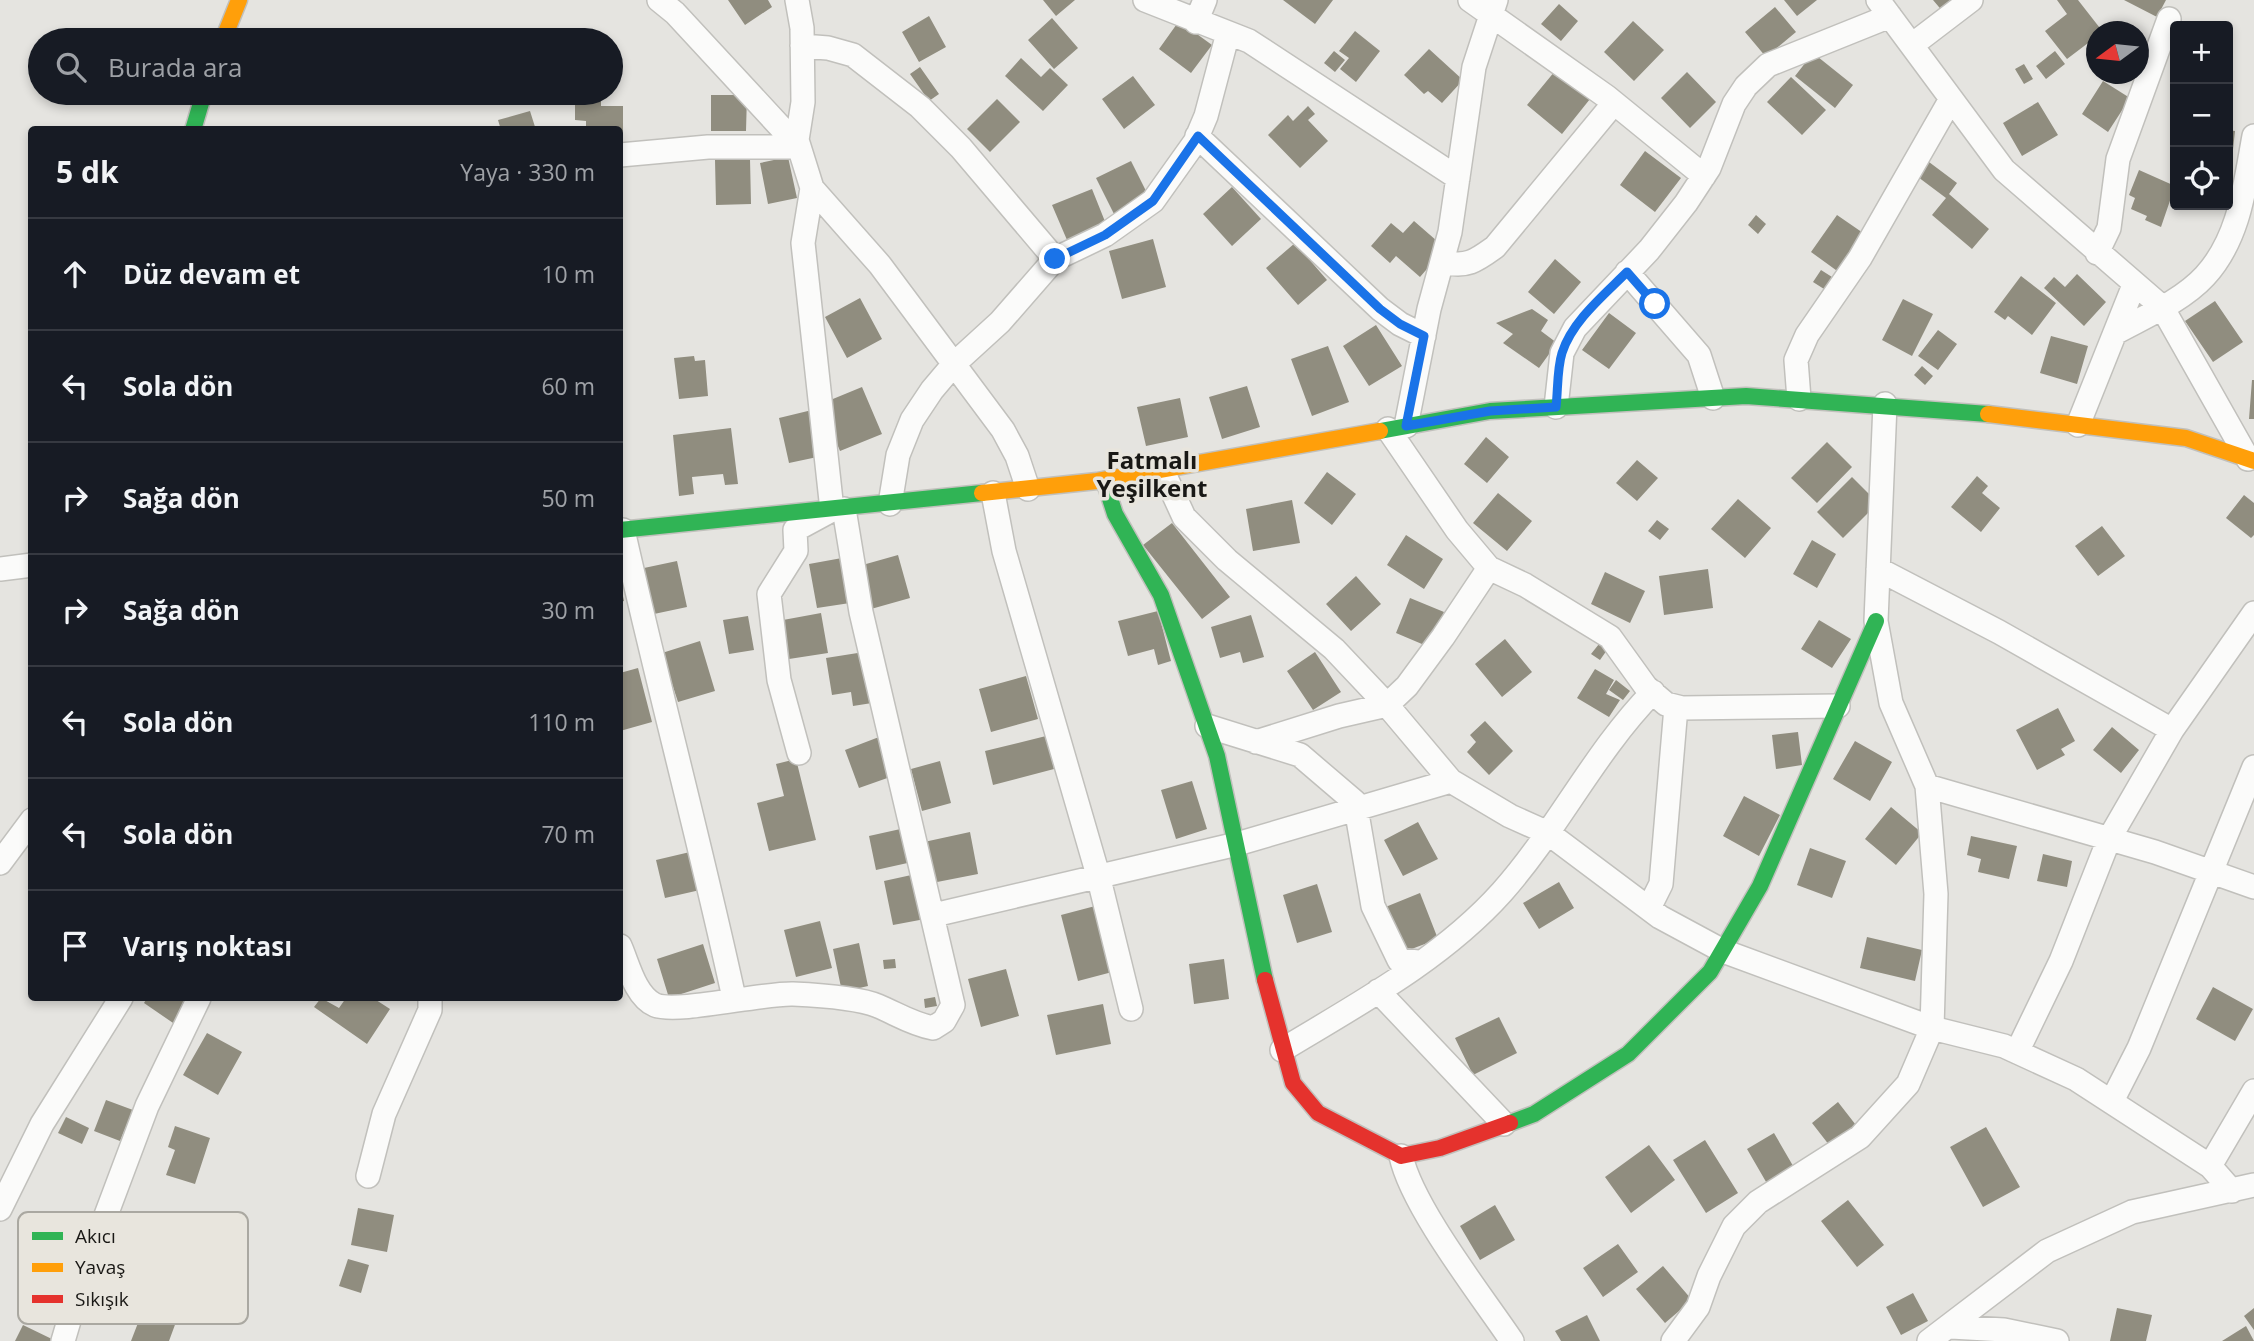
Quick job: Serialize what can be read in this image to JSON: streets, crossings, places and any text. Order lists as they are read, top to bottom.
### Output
{
  "districts": ["Fatmalı Yeşilkent"],
  "legend": ["Akıcı", "Yavaş", "Sıkışık"],
  "north": "left",
  "page": {
    "map_buttons": ["+", "−"],
    "search": "Burada ara",
    "heading": ["5 dk", "Yaya · 330 m"],
    "list": [
      ["Düz devam et", "10 m"],
      ["Sola dön", "60 m"],
      ["Sağa dön", "50 m"],
      ["Sağa dön", "30 m"],
      ["Sola dön", "110 m"],
      ["Sola dön", "70 m"],
      "Varış noktası"
    ]
  }
}
